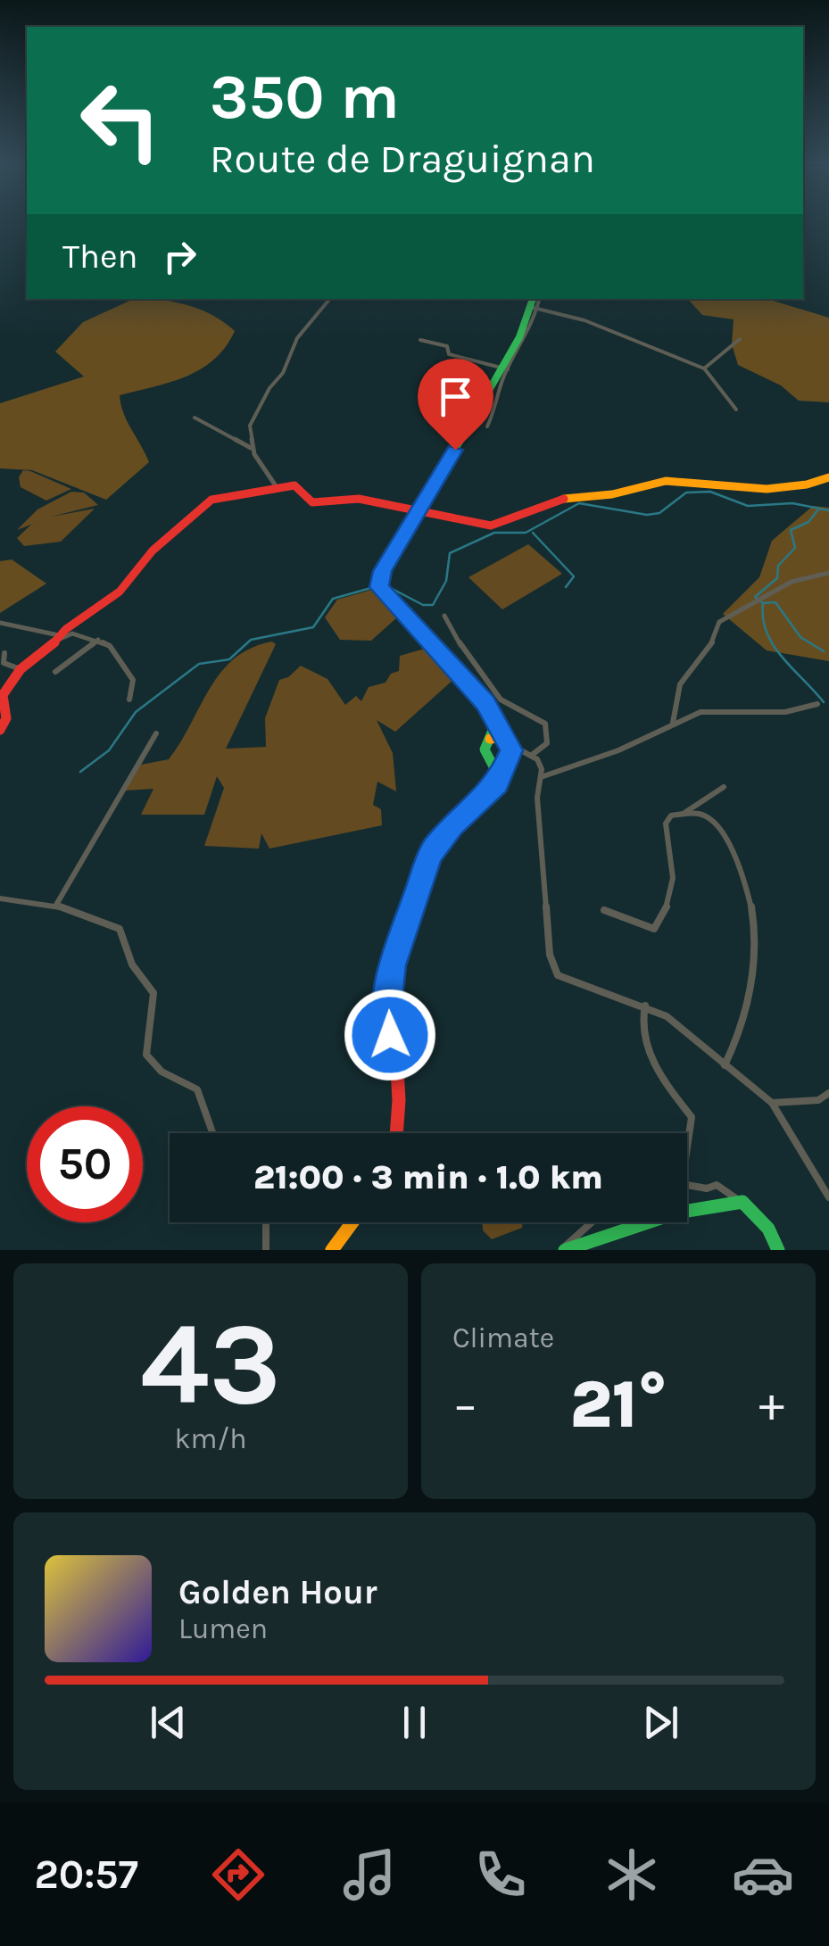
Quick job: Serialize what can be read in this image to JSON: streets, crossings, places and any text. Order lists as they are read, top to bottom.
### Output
{
  "page": {
    "turn": ["350 m", "Route de Draguignan"],
    "then": "Then",
    "limit": "50",
    "trip": "21:00 · 3 min · 1.0 km",
    "tile": [
      ["43", "km/h"],
      "Climate"
    ],
    "heat": ["−", "21°", "+"],
    "song": ["Golden Hour", "Lumen"],
    "tabs": "20:57"
  }
}
